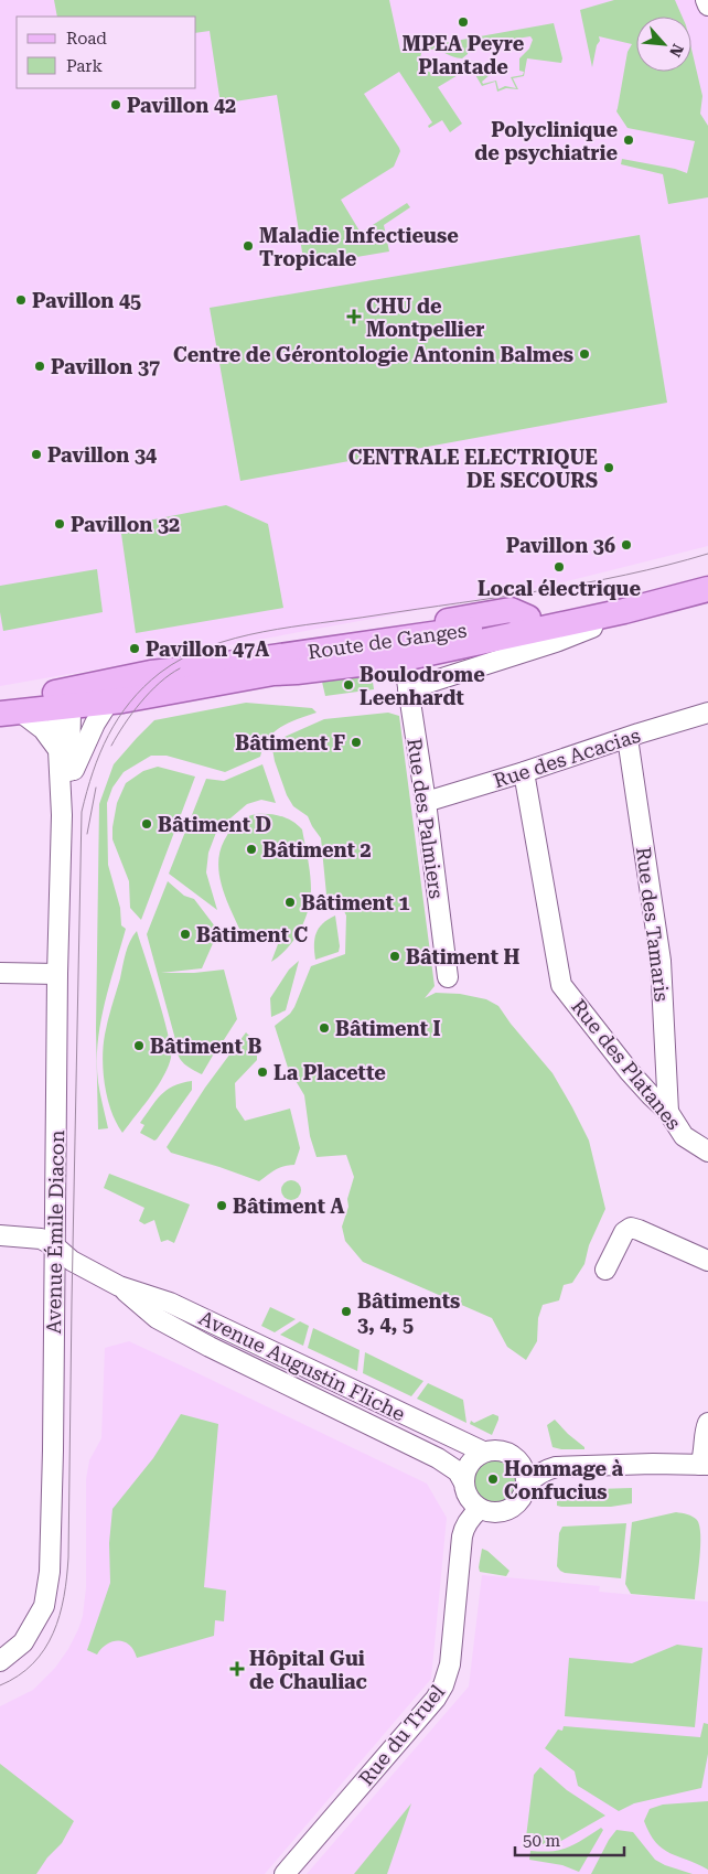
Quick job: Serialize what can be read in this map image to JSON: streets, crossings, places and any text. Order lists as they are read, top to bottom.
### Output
{
  "streets": {
    "main road": ["Route de Ganges"],
    "street": [
      "Rue des Acacias",
      "Rue des Palmiers",
      "Rue des Tamaris",
      "Rue des Platanes",
      "Avenue Émile Diacon",
      "Avenue Augustin Fliche",
      "Rue du Truel"
    ]
  },
  "crossings": [
    ["Route de Ganges", "Rue des Palmiers"],
    ["Route de Ganges", "Avenue Émile Diacon"],
    ["Rue des Acacias", "Rue des Palmiers"],
    ["Rue des Acacias", "Rue des Tamaris"],
    ["Rue des Acacias", "Rue des Platanes"],
    ["Rue des Tamaris", "Rue des Platanes"],
    ["Avenue Émile Diacon", "Avenue Augustin Fliche"],
    ["Avenue Augustin Fliche", "Rue du Truel"]
  ],
  "places": {
    "other": [
      "MPEA Peyre Plantade",
      "Pavillon 42",
      "Polyclinique de psychiatrie",
      "Maladie Infectieuse Tropicale",
      "Pavillon 45",
      "Centre de Gérontologie Antonin Balmes",
      "Pavillon 37",
      "Pavillon 34",
      "CENTRALE ELECTRIQUE DE SECOURS",
      "Pavillon 32",
      "Pavillon 36",
      "Local électrique",
      "Pavillon 47A",
      "Boulodrome Leenhardt",
      "Bâtiment F",
      "Bâtiment D",
      "Bâtiment 2",
      "Bâtiment 1",
      "Bâtiment C",
      "Bâtiment H",
      "Bâtiment I",
      "Bâtiment B",
      "La Placette",
      "Bâtiment A",
      "Bâtiments 3, 4, 5",
      "Hommage à Confucius"
    ],
    "health": ["CHU de Montpellier", "Hôpital Gui de Chauliac"]
  },
  "legend": ["Road", "Park"],
  "scale_bar": "50 m",
  "north": "bottom right"
}
